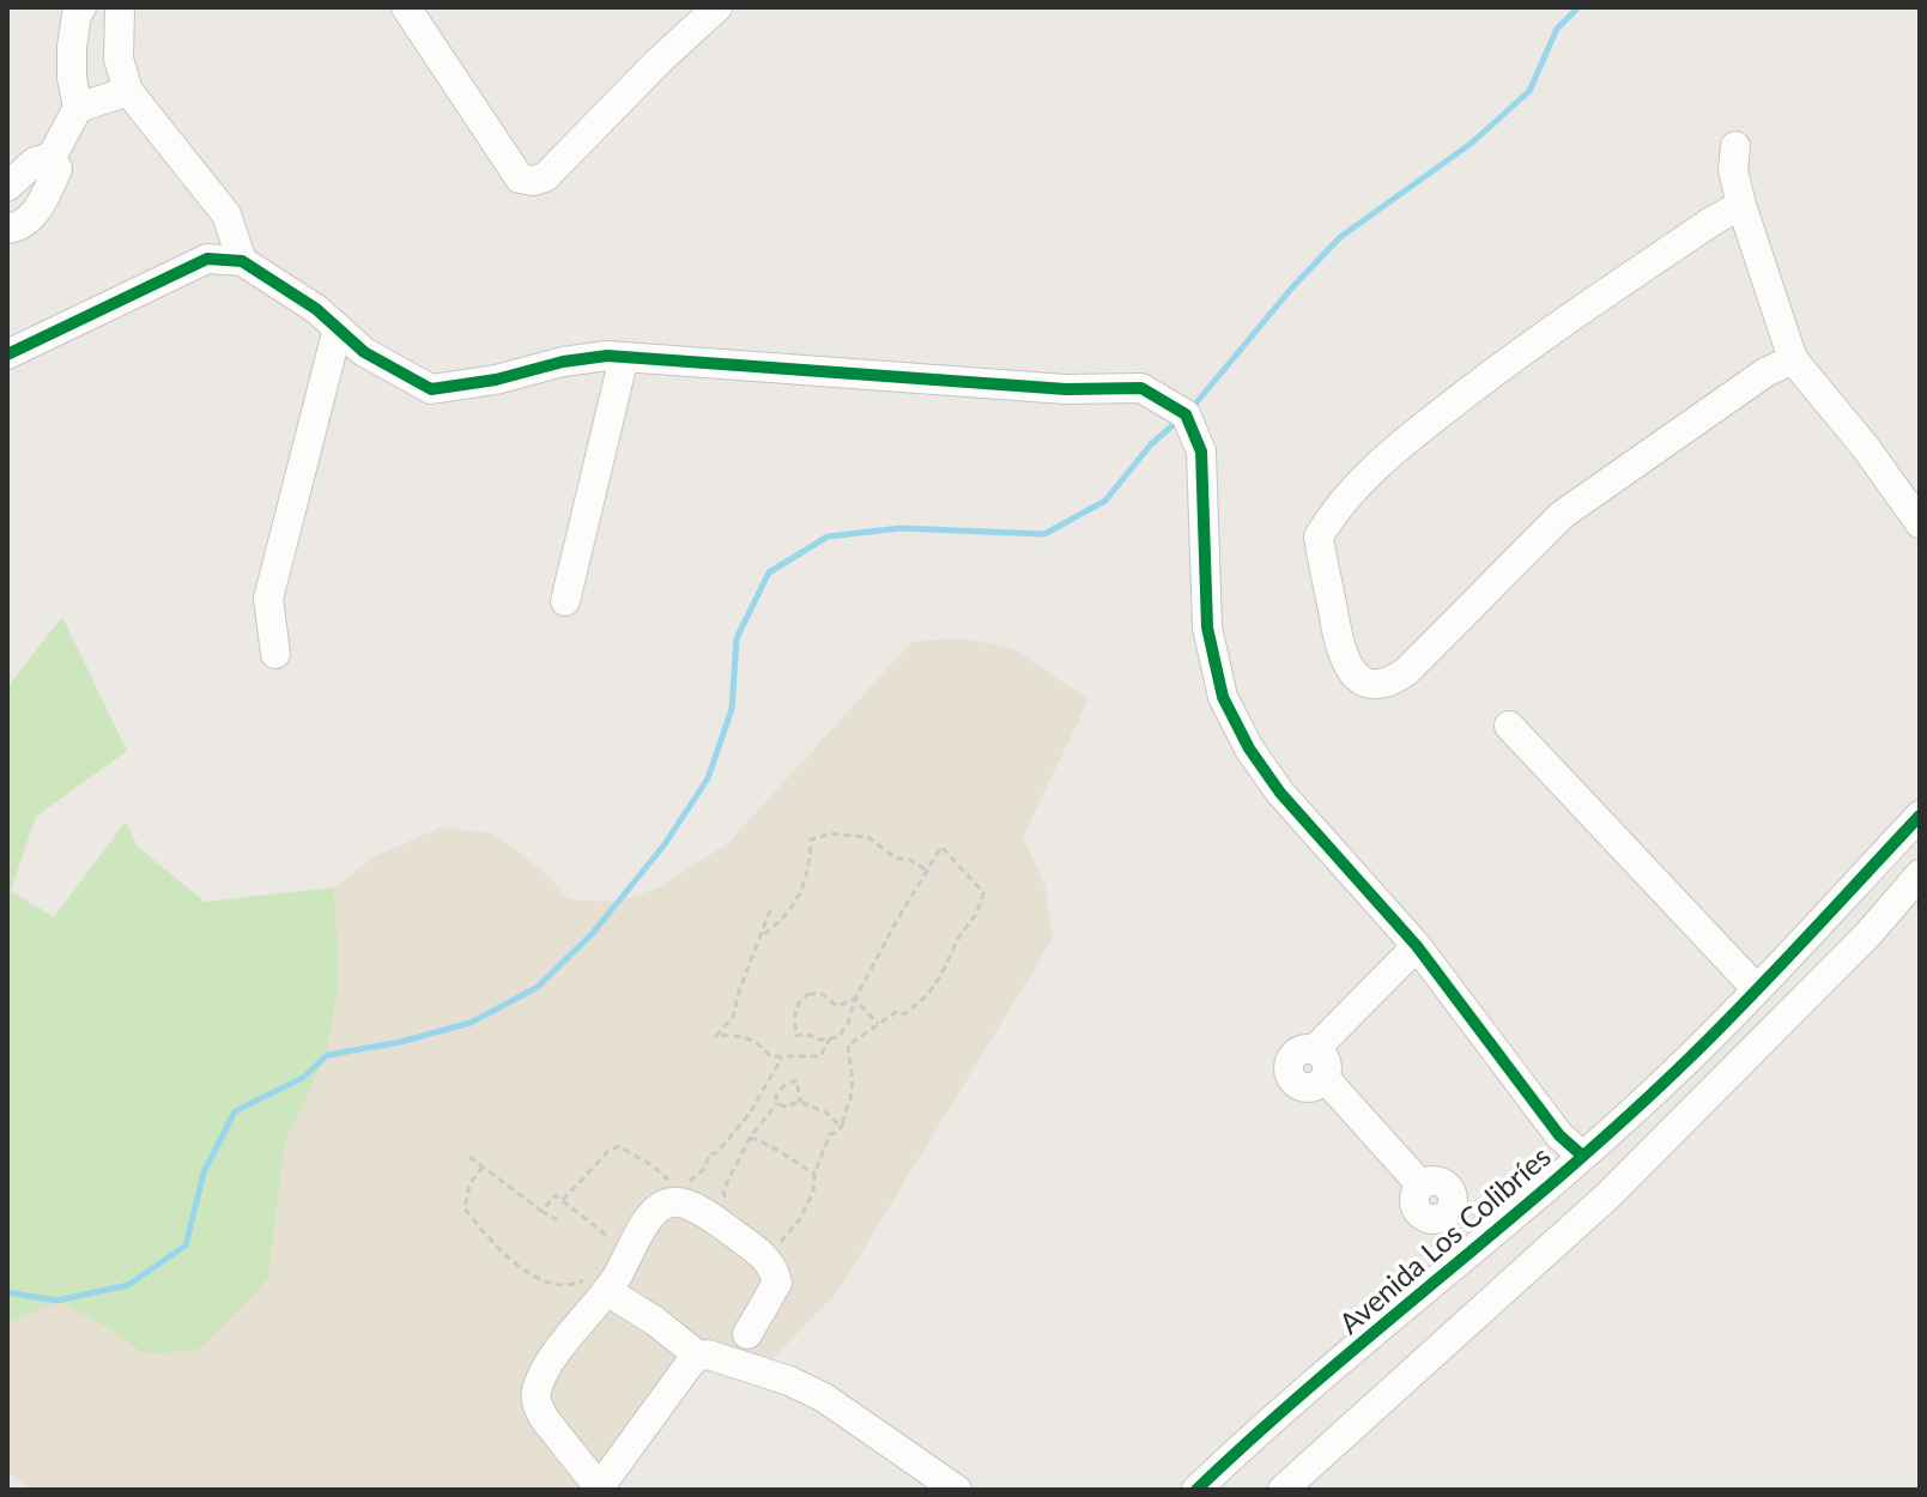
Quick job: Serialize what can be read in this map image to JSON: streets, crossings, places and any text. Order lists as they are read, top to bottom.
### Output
{
  "streets": {
    "street": ["Avenida Los Colibríes"]
  }
}
